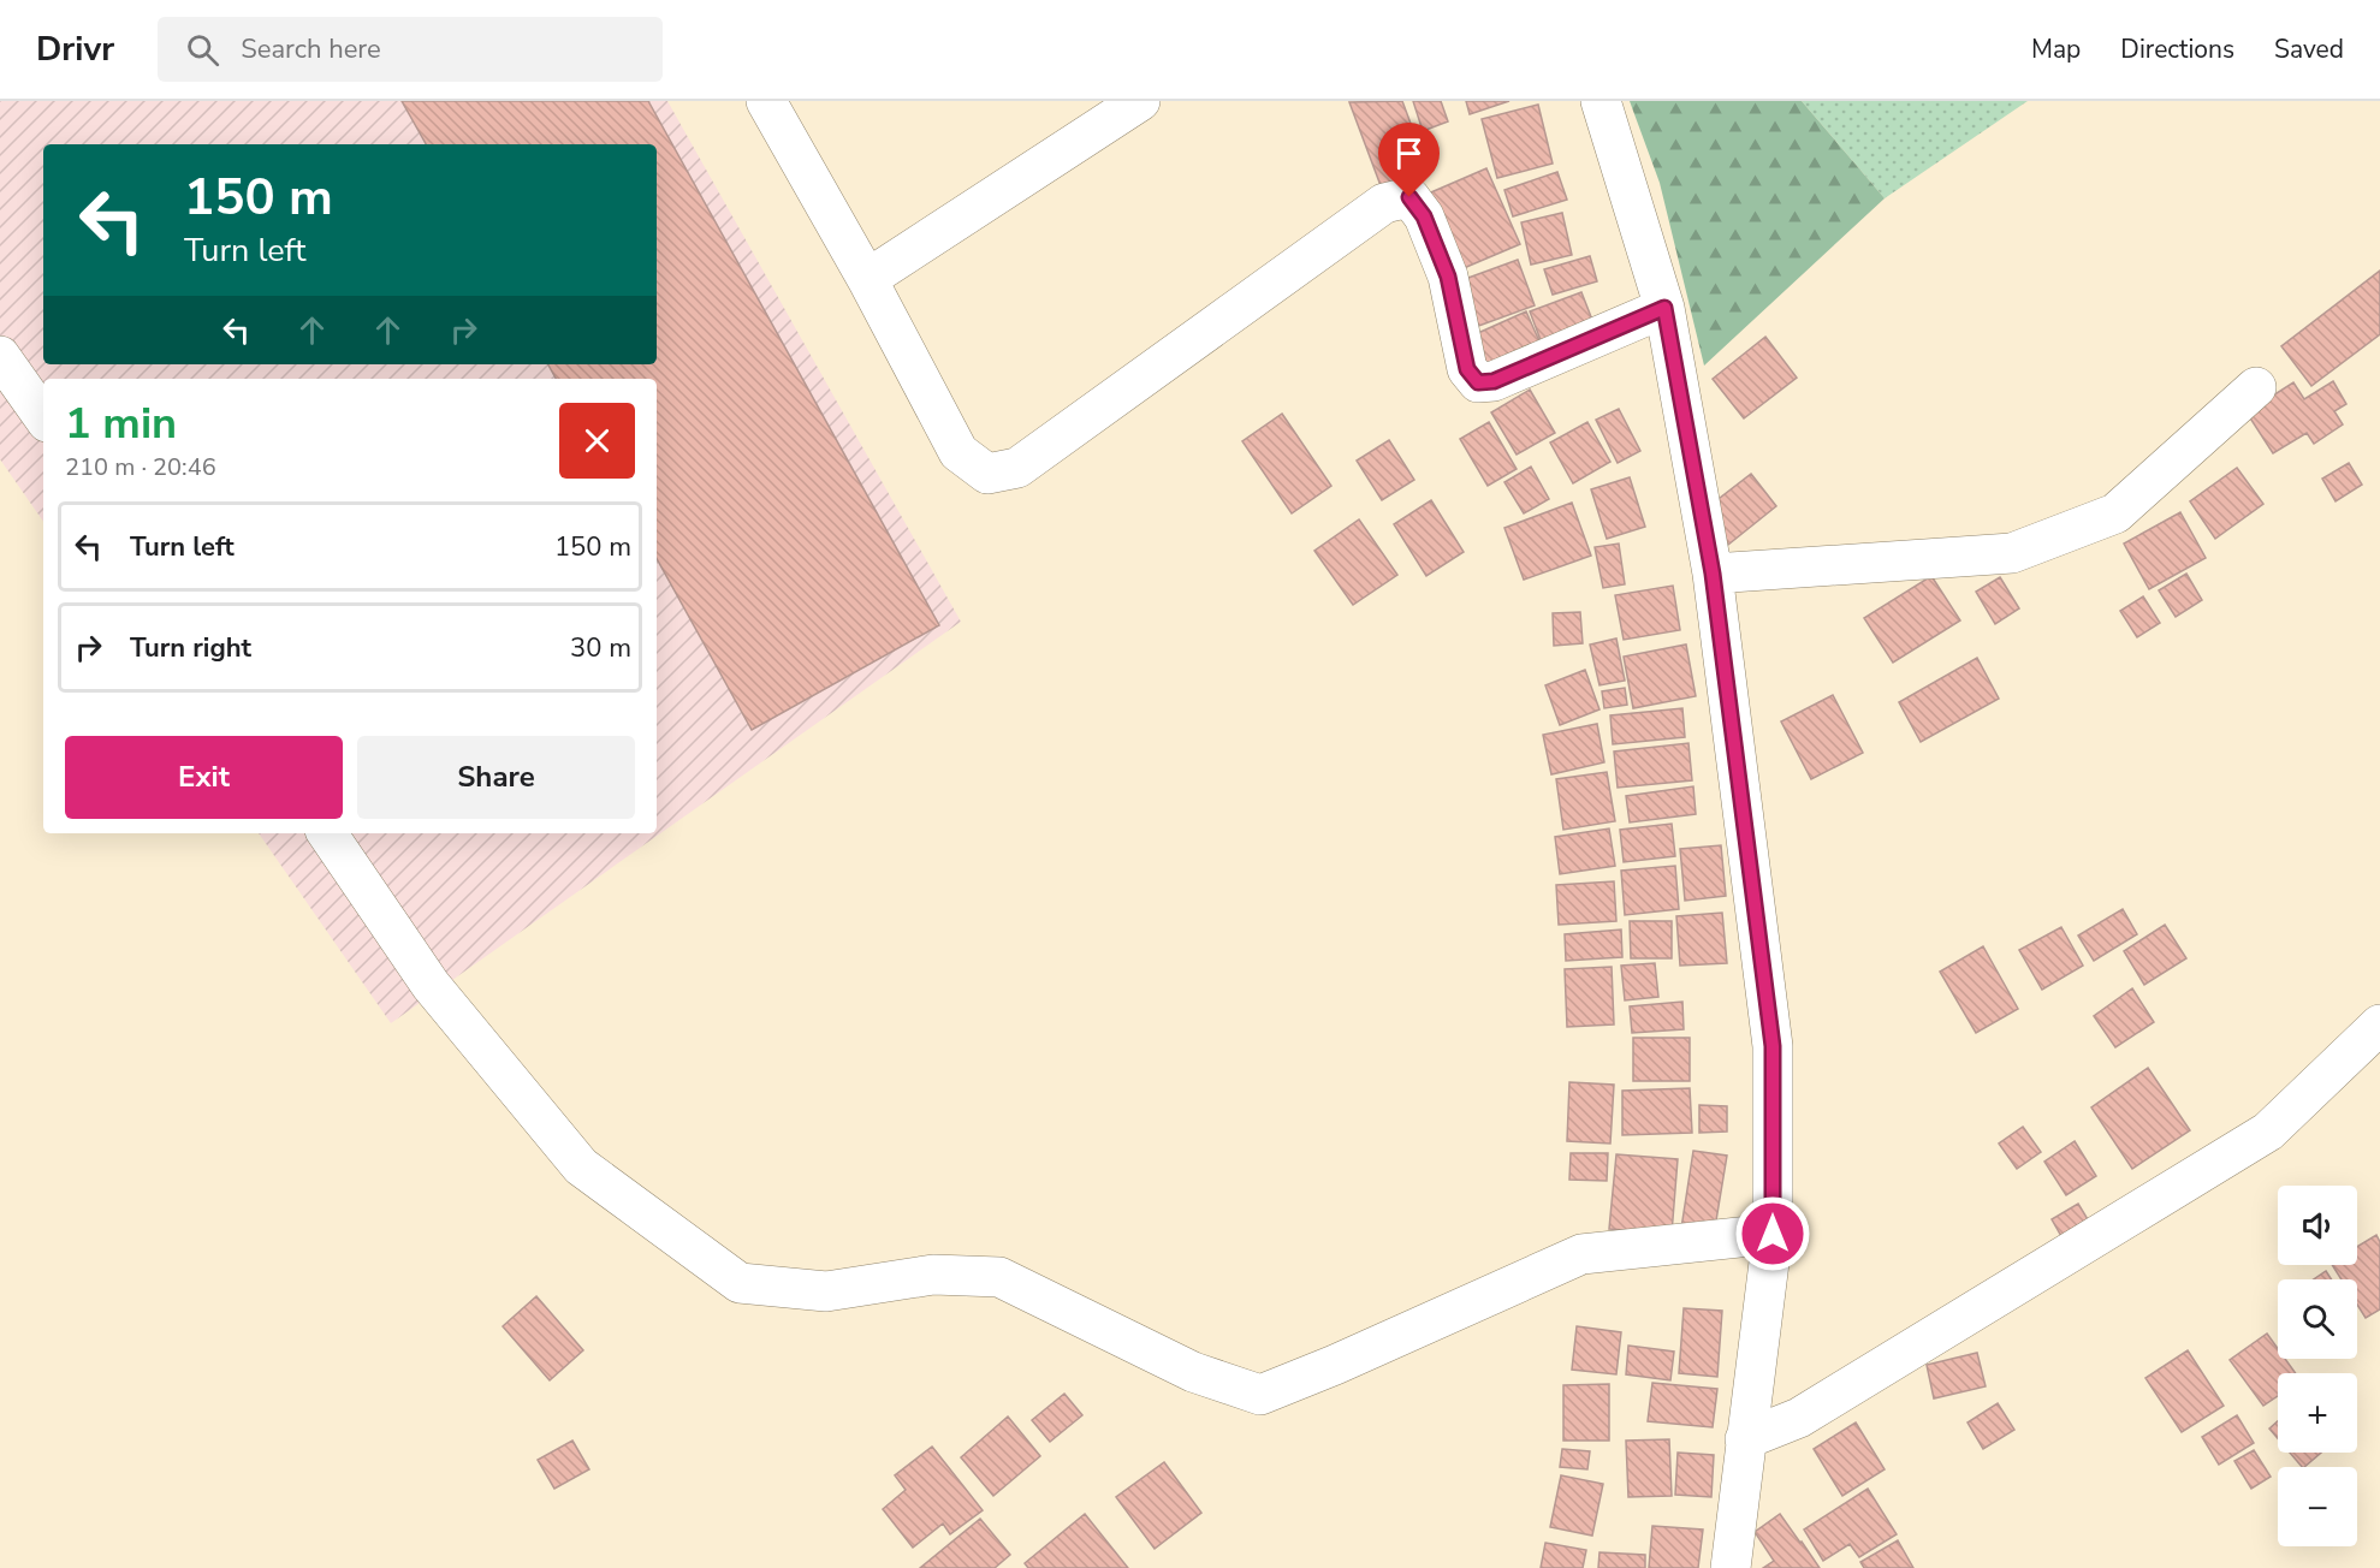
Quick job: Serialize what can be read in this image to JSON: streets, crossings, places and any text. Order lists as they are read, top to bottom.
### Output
{
  "page": {
    "header": "Drivr",
    "search": "Search here",
    "nav": ["Map", "Directions", "Saved"],
    "turn": ["150 m", "Turn left"],
    "heading": ["1 min", "210 m · 20:46"],
    "list": [
      {
        "name": "Turn left",
        "value": "150 m"
      },
      {
        "name": "Turn right",
        "value": "30 m"
      }
    ],
    "buttons": ["Exit", "Share"],
    "map_buttons": ["+", "−"]
  }
}
